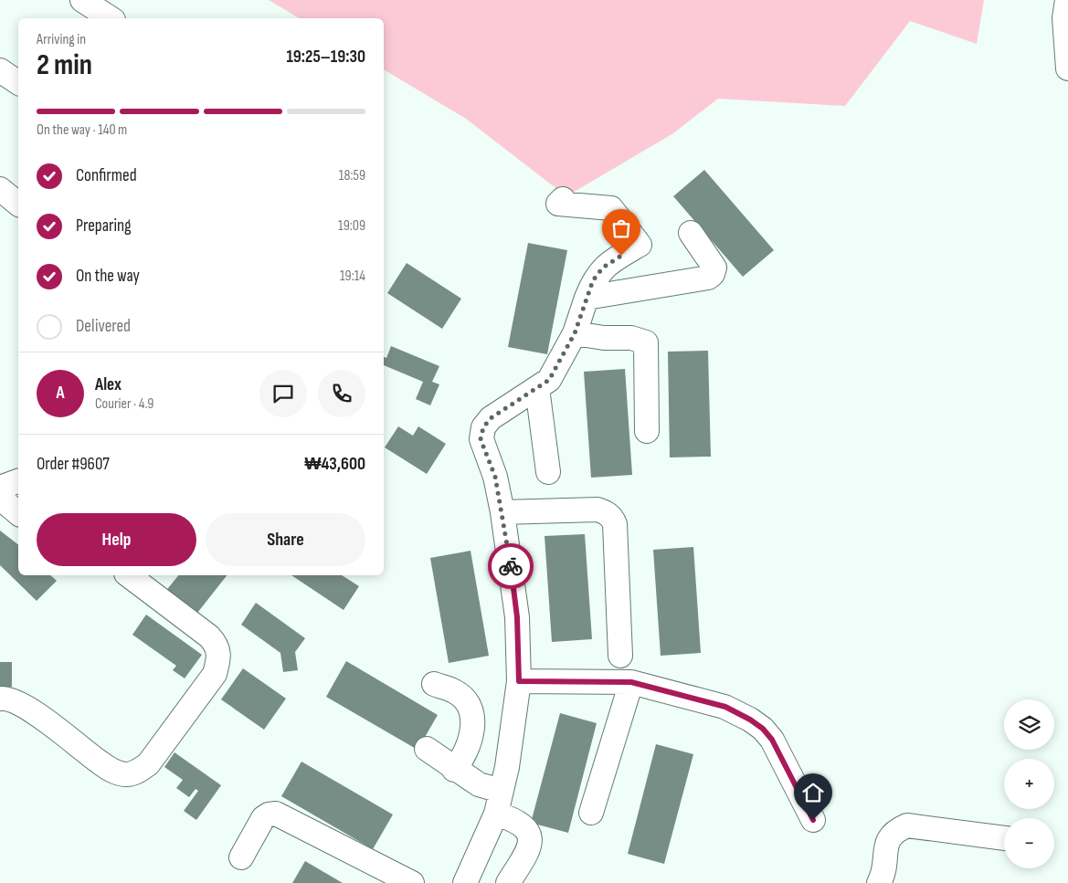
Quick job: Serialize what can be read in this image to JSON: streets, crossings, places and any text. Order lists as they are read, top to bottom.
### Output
{
  "page": {
    "heading": ["2 min", "Arriving in", "19:25–19:30"],
    "panel": [
      "Alex",
      "Courier · 4.9",
      "Order #9607",
      "₩43,600"
    ],
    "bar": "On the way · 140 m",
    "list": [
      ["Confirmed", "18:59"],
      ["Preparing", "19:09"],
      ["On the way", "19:14"],
      "Delivered"
    ],
    "round": "A",
    "buttons": ["Help", "Share"],
    "map_buttons": ["+", "−"]
  }
}
